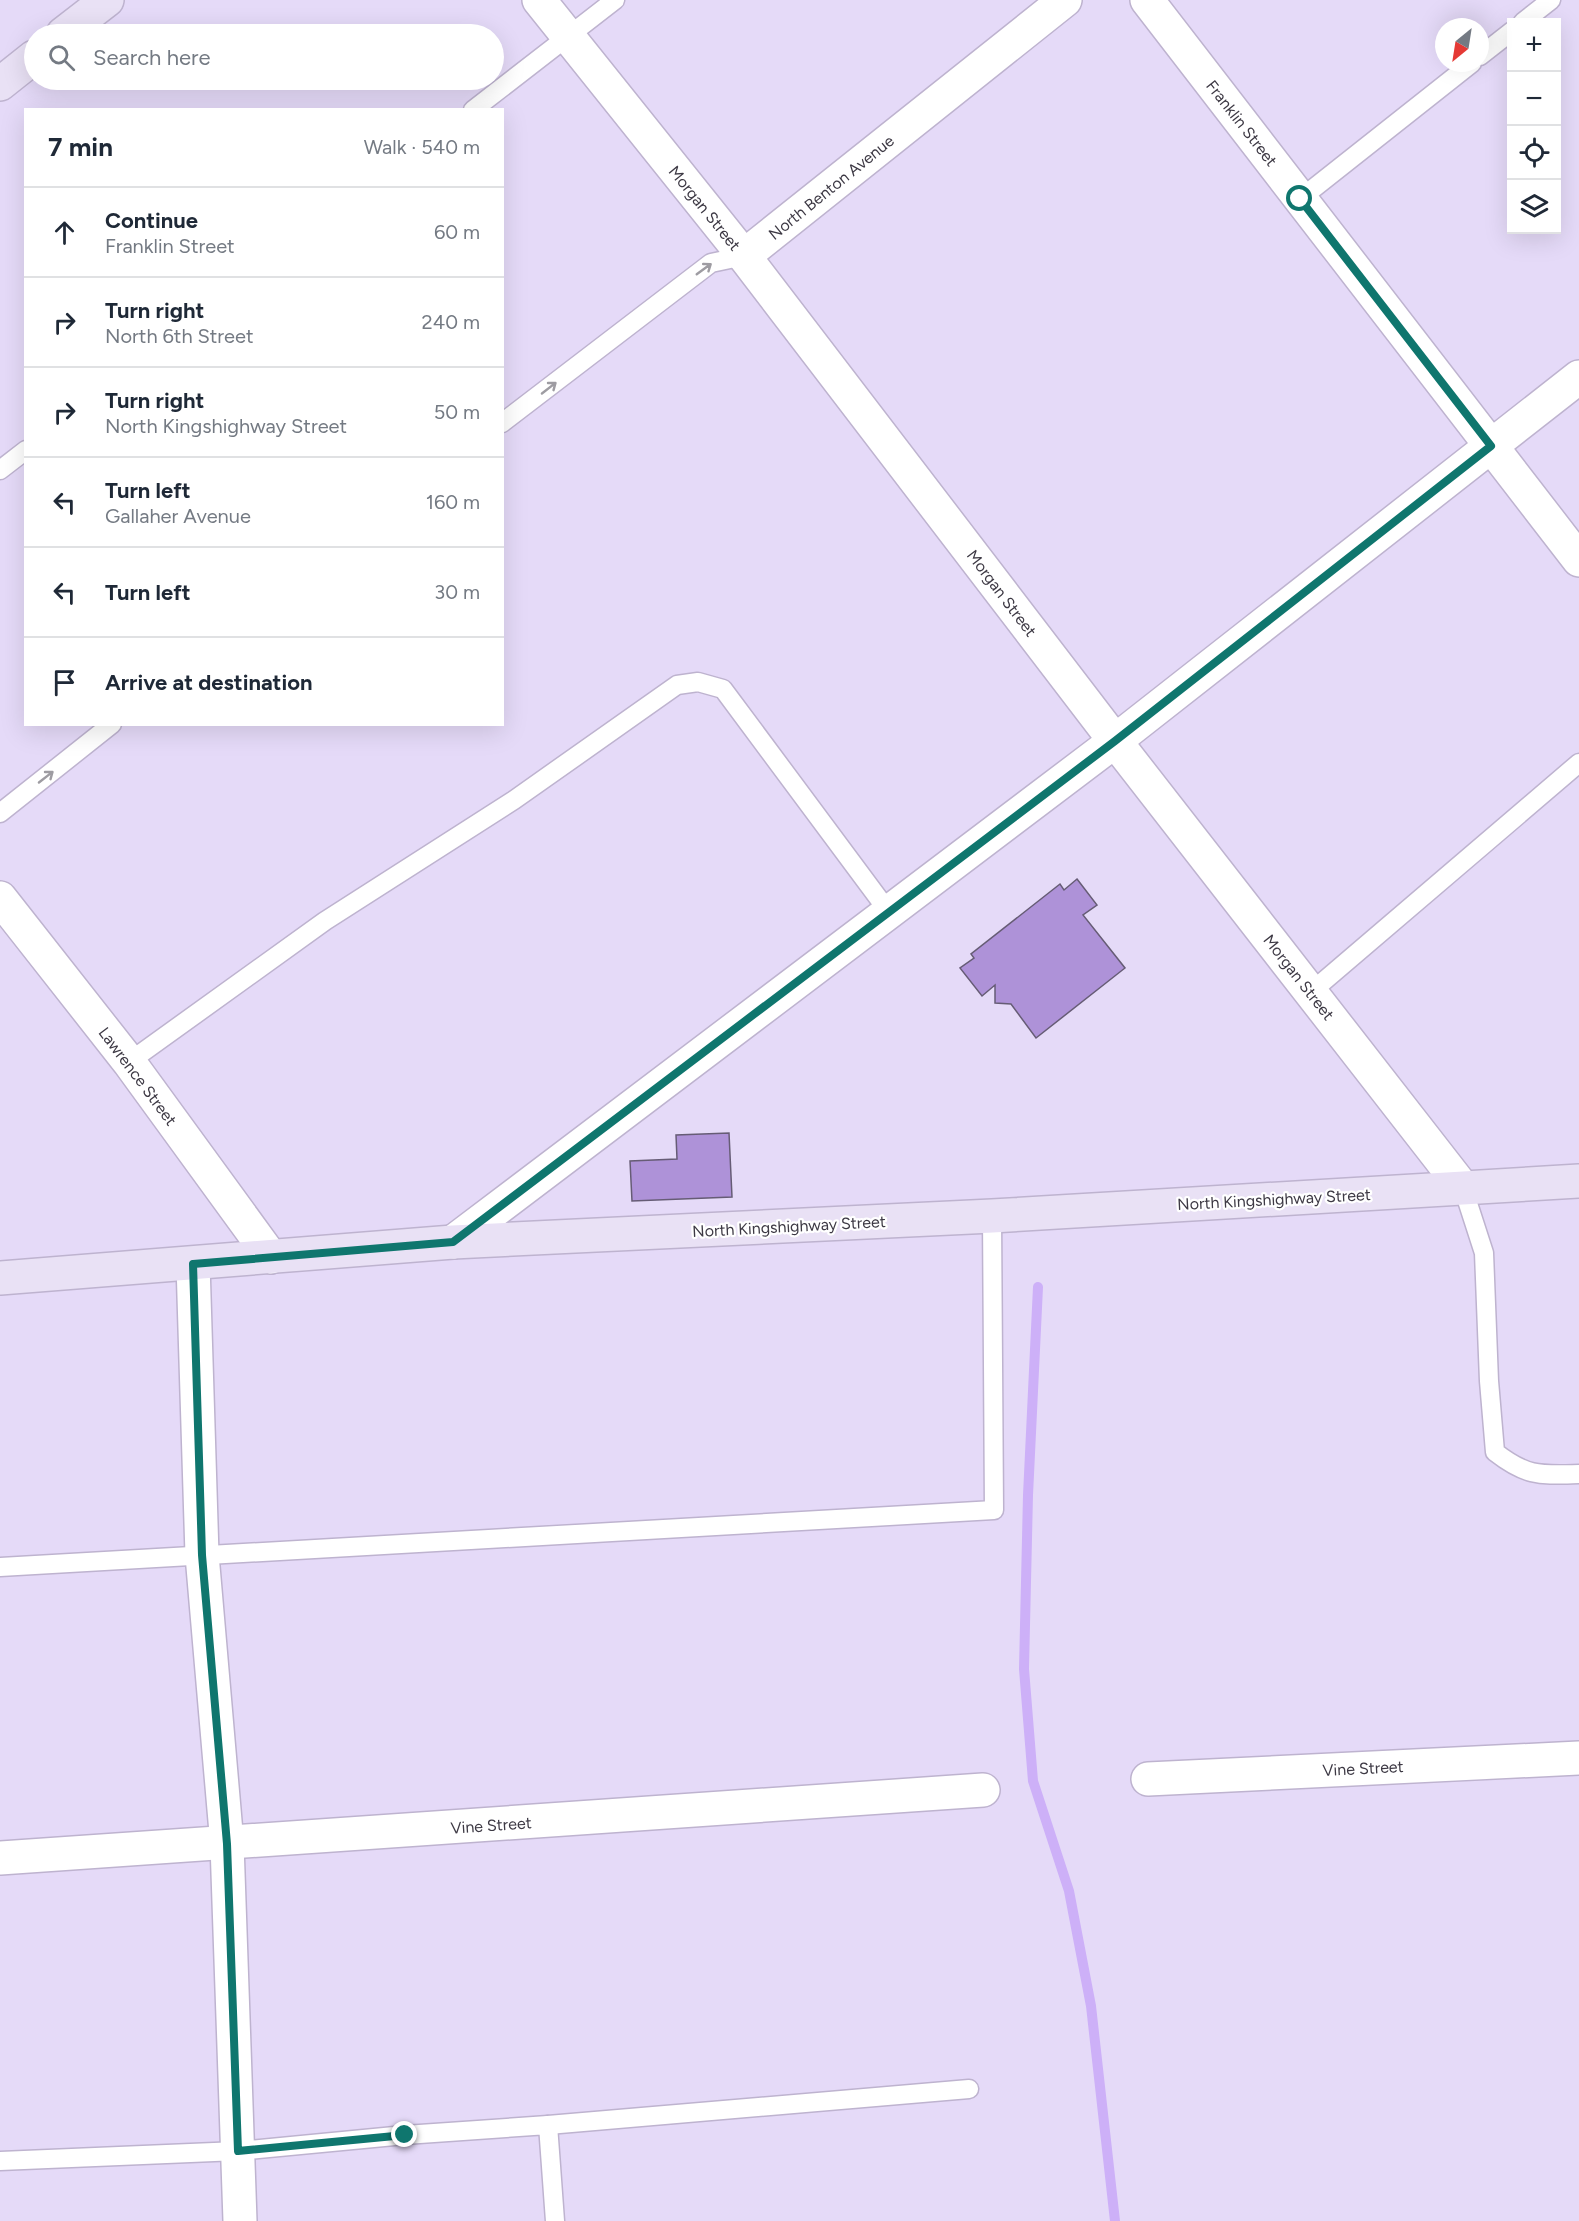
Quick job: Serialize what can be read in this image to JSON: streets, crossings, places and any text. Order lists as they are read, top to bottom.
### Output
{
  "streets": {
    "main road": ["North Kingshighway Street"],
    "street": [
      "Franklin Street",
      "North Benton Avenue",
      "Morgan Street",
      "Lawrence Street",
      "Vine Street"
    ]
  },
  "crossings": [
    ["North Benton Avenue", "Morgan Street"],
    ["Morgan Street", "North Kingshighway Street"],
    ["Lawrence Street", "North Kingshighway Street"]
  ],
  "one_way": ["North Benton Avenue"],
  "north": "bottom left",
  "page": {
    "map_buttons": ["+", "−"],
    "search": "Search here",
    "heading": ["7 min", "Walk · 540 m"],
    "list": [
      ["Continue", "Franklin Street", "60 m"],
      ["Turn right", "North 6th Street", "240 m"],
      ["Turn right", "North Kingshighway Street", "50 m"],
      ["Turn left", "Gallaher Avenue", "160 m"],
      ["Turn left", "30 m"],
      "Arrive at destination"
    ]
  }
}
